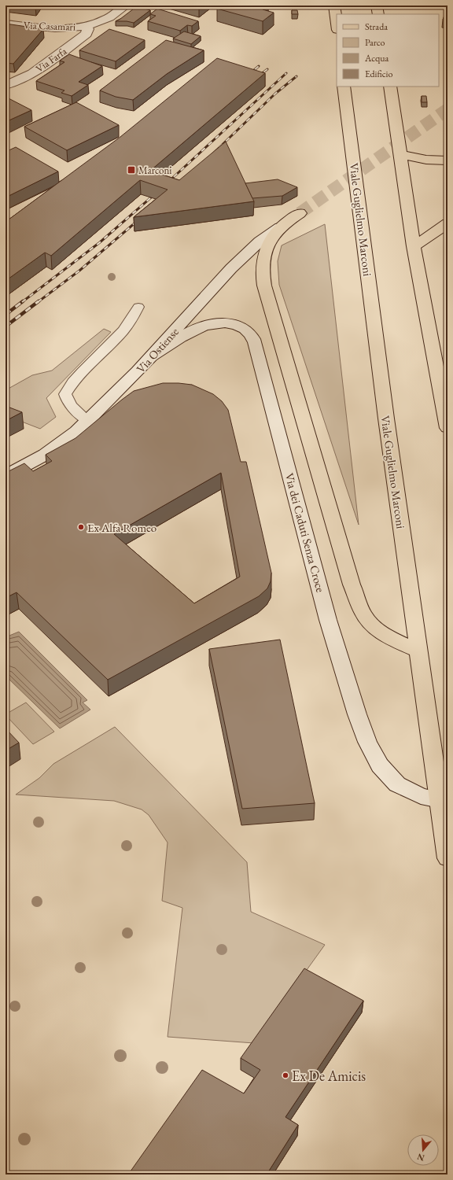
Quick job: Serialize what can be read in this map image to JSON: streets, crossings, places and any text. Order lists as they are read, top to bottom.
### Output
{
  "streets": {
    "main road": [
      "Via Casamari",
      "Via Farfa",
      "Viale Guglielmo Marconi",
      "Via Ostiense",
      "Via dei Caduti Senza Croce"
    ]
  },
  "crossings": [
    ["Via Casamari", "Via Farfa"],
    ["Viale Guglielmo Marconi", "Via dei Caduti Senza Croce"],
    ["Via Ostiense", "Via dei Caduti Senza Croce"]
  ],
  "places": {
    "transit": ["Marconi"],
    "other": ["Ex Alfa Romeo", "Ex De Amicis"]
  },
  "legend": [
    "Strada",
    "Parco",
    "Acqua",
    "Edificio"
  ],
  "north": "bottom"
}
